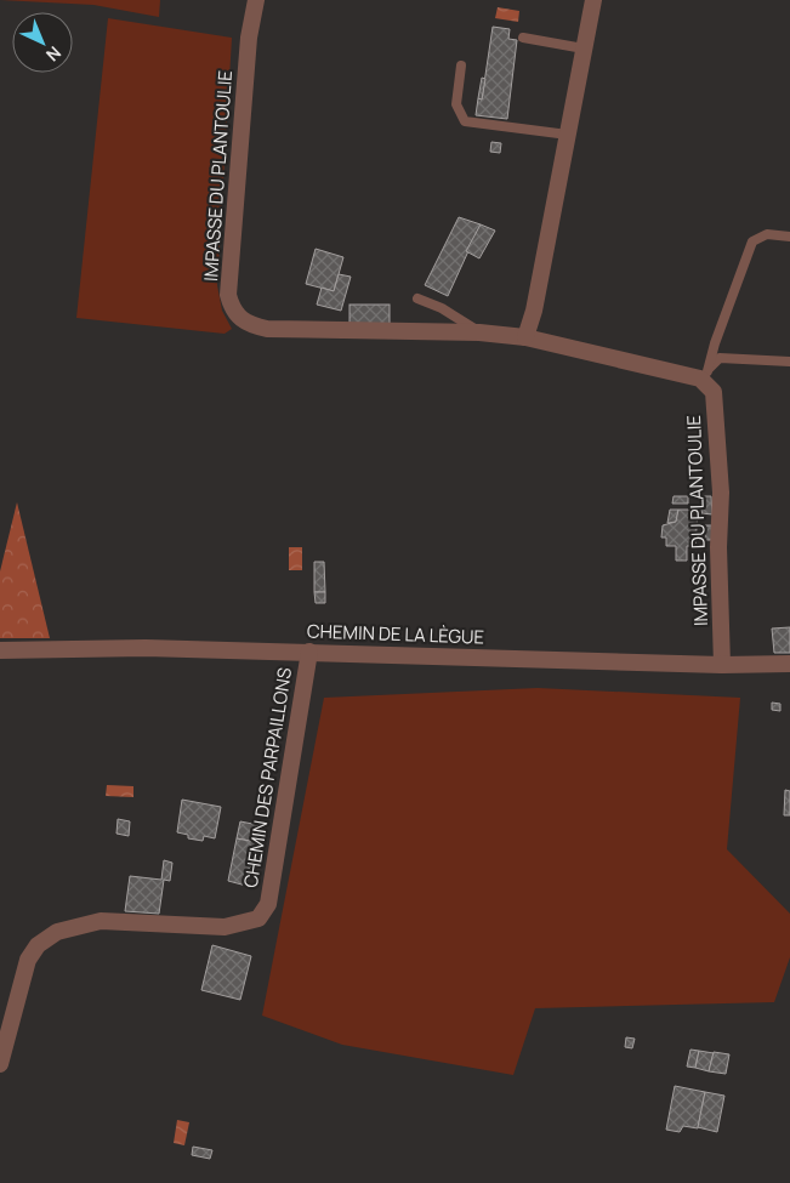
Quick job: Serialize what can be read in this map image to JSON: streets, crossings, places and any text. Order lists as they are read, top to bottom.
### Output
{
  "streets": {
    "street": ["IMPASSE DU PLANTOULIE", "CHEMIN DE LA LÈGUE", "CHEMIN DES PARPAILLONS"]
  },
  "crossings": [
    ["IMPASSE DU PLANTOULIE", "CHEMIN DE LA LÈGUE"],
    ["CHEMIN DE LA LÈGUE", "CHEMIN DES PARPAILLONS"]
  ],
  "north": "bottom right"
}
